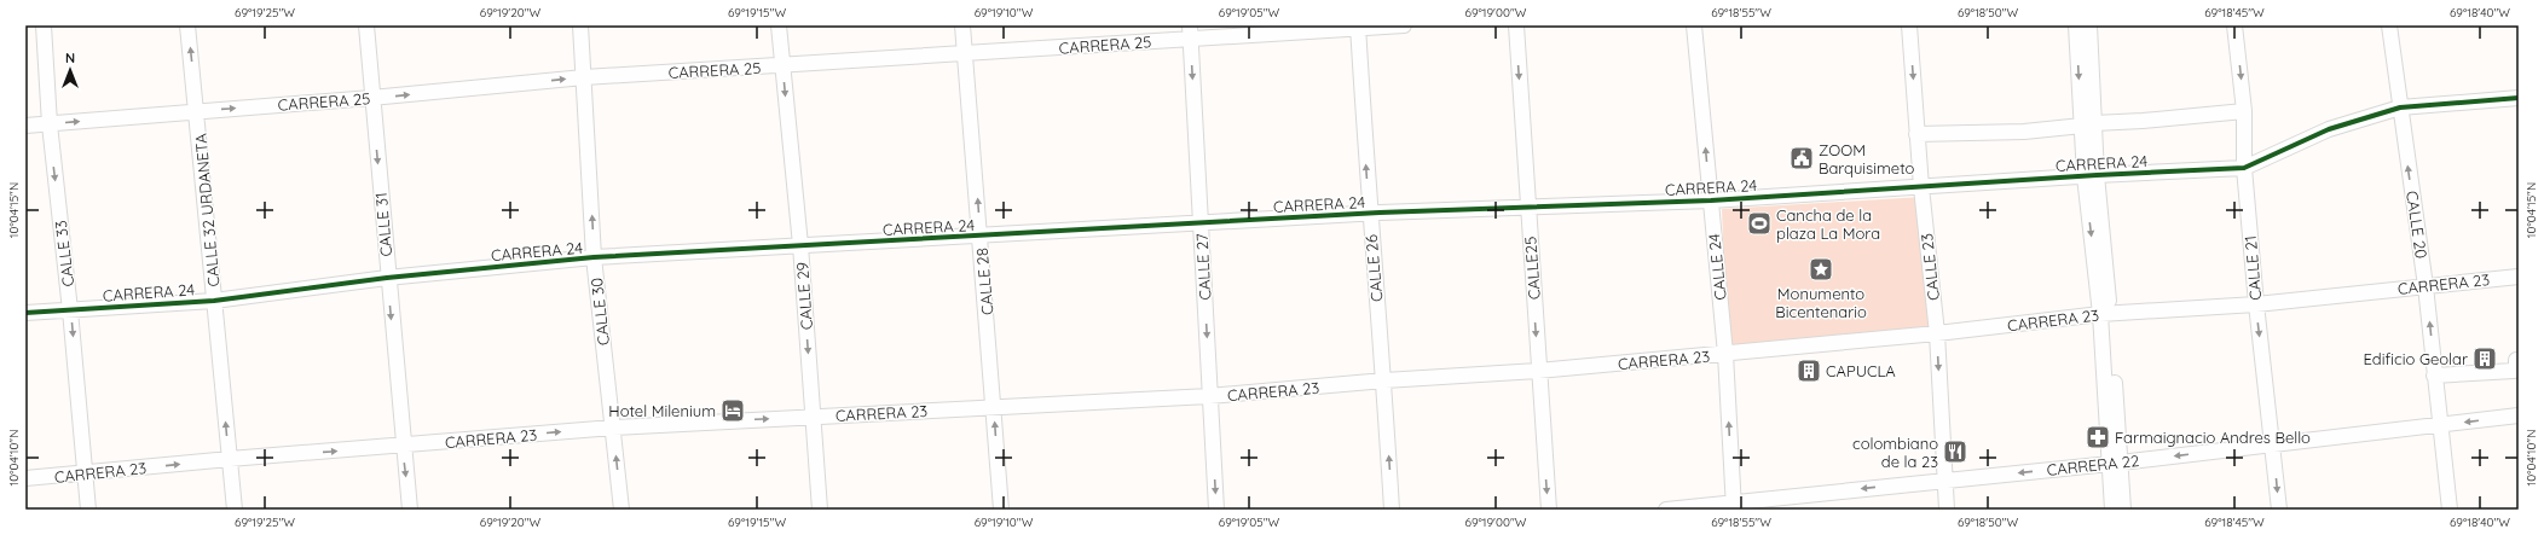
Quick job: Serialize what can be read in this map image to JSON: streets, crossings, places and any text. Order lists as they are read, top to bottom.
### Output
{
  "streets": {
    "street": [
      "CARRERA 25",
      "CARRERA 24",
      "CALLE 32 URDANETA",
      "CALLE 31",
      "CALLE 20",
      "CALLE 33",
      "CALLE 27",
      "CALLE 24",
      "CALLE 23",
      "CALLE 26",
      "CALLE25",
      "CALLE 21",
      "CALLE 28",
      "CARRERA 23",
      "CALLE 29",
      "CALLE 30",
      "CARRERA 22"
    ]
  },
  "crossings": [
    ["CARRERA 25", "CALLE 32 URDANETA"],
    ["CARRERA 25", "CALLE 31"],
    ["CARRERA 25", "CALLE 33"],
    ["CARRERA 25", "CALLE 27"],
    ["CARRERA 25", "CALLE 26"],
    ["CARRERA 25", "CALLE 28"],
    ["CARRERA 25", "CALLE 29"],
    ["CARRERA 25", "CALLE 30"],
    ["CARRERA 24", "CALLE 32 URDANETA"],
    ["CARRERA 24", "CALLE 31"],
    ["CARRERA 24", "CALLE 20"],
    ["CARRERA 24", "CALLE 33"],
    ["CARRERA 24", "CALLE 27"],
    ["CARRERA 24", "CALLE 24"],
    ["CARRERA 24", "CALLE 23"],
    ["CARRERA 24", "CALLE 26"],
    ["CARRERA 24", "CALLE25"],
    ["CARRERA 24", "CALLE 21"],
    ["CARRERA 24", "CALLE 28"],
    ["CARRERA 24", "CALLE 29"],
    ["CARRERA 24", "CALLE 30"],
    ["CALLE 32 URDANETA", "CARRERA 23"],
    ["CALLE 31", "CARRERA 23"],
    ["CALLE 20", "CARRERA 23"],
    ["CALLE 20", "CARRERA 22"],
    ["CALLE 33", "CARRERA 23"],
    ["CALLE 27", "CARRERA 23"],
    ["CALLE 24", "CARRERA 23"],
    ["CALLE 24", "CARRERA 22"],
    ["CALLE 23", "CARRERA 23"],
    ["CALLE 23", "CARRERA 22"],
    ["CALLE 26", "CARRERA 23"],
    ["CALLE25", "CARRERA 23"],
    ["CALLE 21", "CARRERA 23"],
    ["CALLE 21", "CARRERA 22"],
    ["CALLE 28", "CARRERA 23"],
    ["CARRERA 23", "CALLE 29"],
    ["CARRERA 23", "CALLE 30"]
  ],
  "one_way": [
    "CARRERA 25",
    "CALLE 32 URDANETA",
    "CALLE 31",
    "CALLE 20",
    "CALLE 33",
    "CALLE 27",
    "CALLE 24",
    "CALLE 23",
    "CALLE 26",
    "CALLE25",
    "CALLE 21",
    "CALLE 28",
    "CALLE 29",
    "CALLE 30",
    "CARRERA 22"
  ],
  "places": {
    "public building": ["ZOOM Barquisimeto"],
    "sports": ["Cancha de la plaza La Mora"],
    "place": ["Monumento Bicentenario"],
    "building": ["Edificio Geolar", "CAPUCLA"],
    "hotel": ["Hotel Milenium"],
    "pharmacy": ["Farmaignacio Andres Bello"],
    "restaurant": ["colombiano de la 23"]
  },
  "north": "top",
  "coordinates": [
    "69°19'25\"W",
    "69°19'20\"W",
    "69°19'15\"W",
    "69°19'10\"W",
    "69°19'05\"W",
    "69°19'00\"W",
    "69°18'55\"W",
    "69°18'50\"W",
    "69°18'45\"W",
    "69°18'40\"W",
    "10°04'15\"N",
    "10°04'10\"N"
  ]
}
